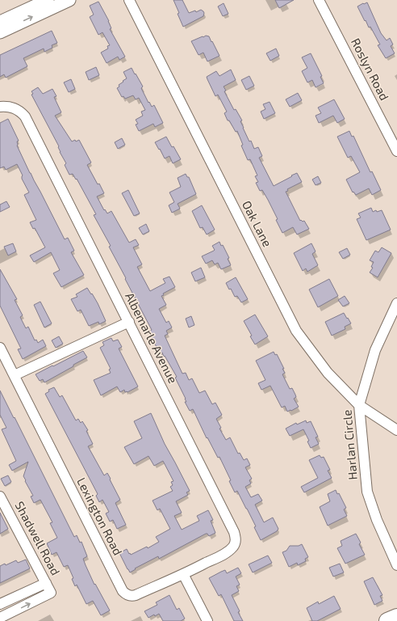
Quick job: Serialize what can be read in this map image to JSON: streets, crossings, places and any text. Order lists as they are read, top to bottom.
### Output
{
  "streets": {
    "street": [
      "Roslyn Road",
      "Oak Lane",
      "Albemarle Avenue",
      "Harlan Circle",
      "Lexington Road",
      "Shadwell Road"
    ]
  },
  "crossings": [
    ["Oak Lane", "Harlan Circle"],
    ["Albemarle Avenue", "Lexington Road"]
  ]
}
